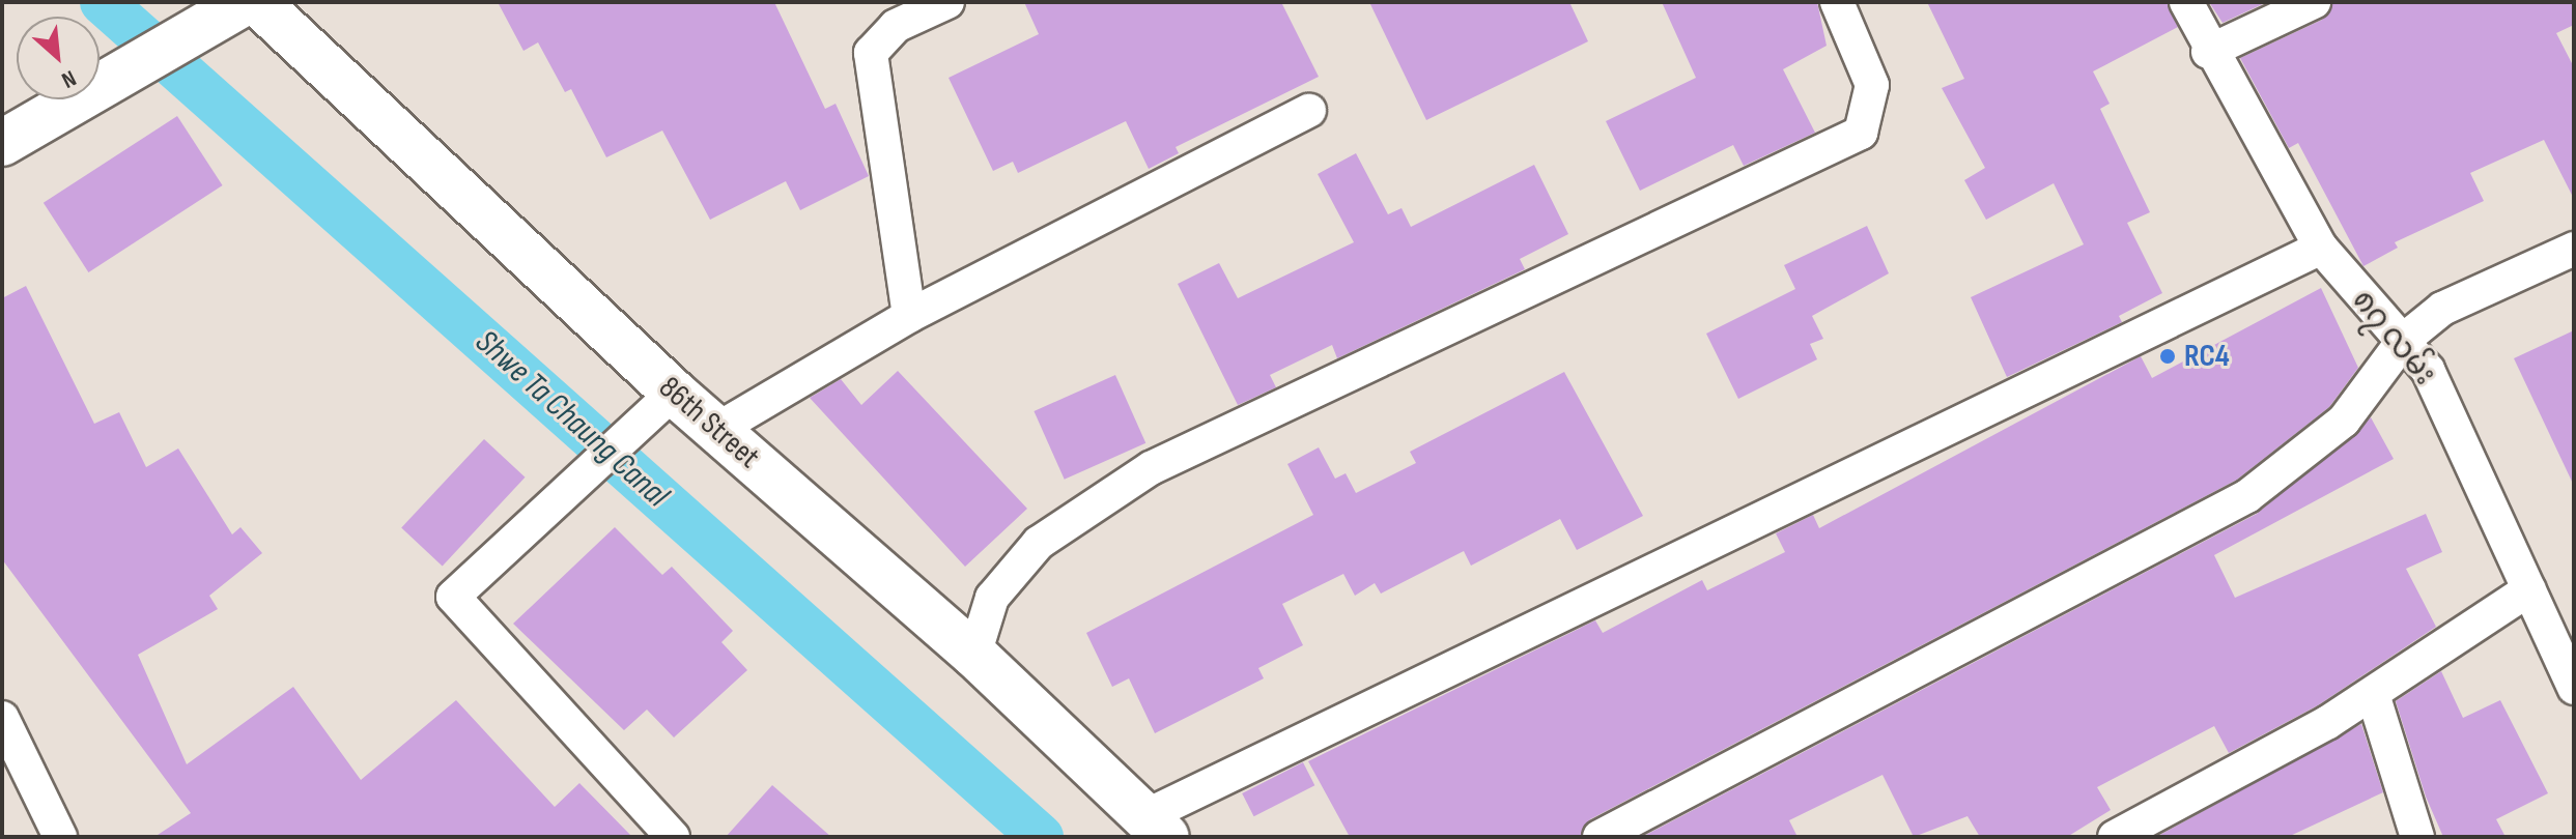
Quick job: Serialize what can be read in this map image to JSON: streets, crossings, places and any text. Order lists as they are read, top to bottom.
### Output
{
  "streets": {
    "main road": ["86th Street"],
    "street": ["၈၇ လမ်း"]
  },
  "water": ["Shwe Ta Chaung Canal"],
  "places": ["RC4"],
  "north": "bottom right"
}
